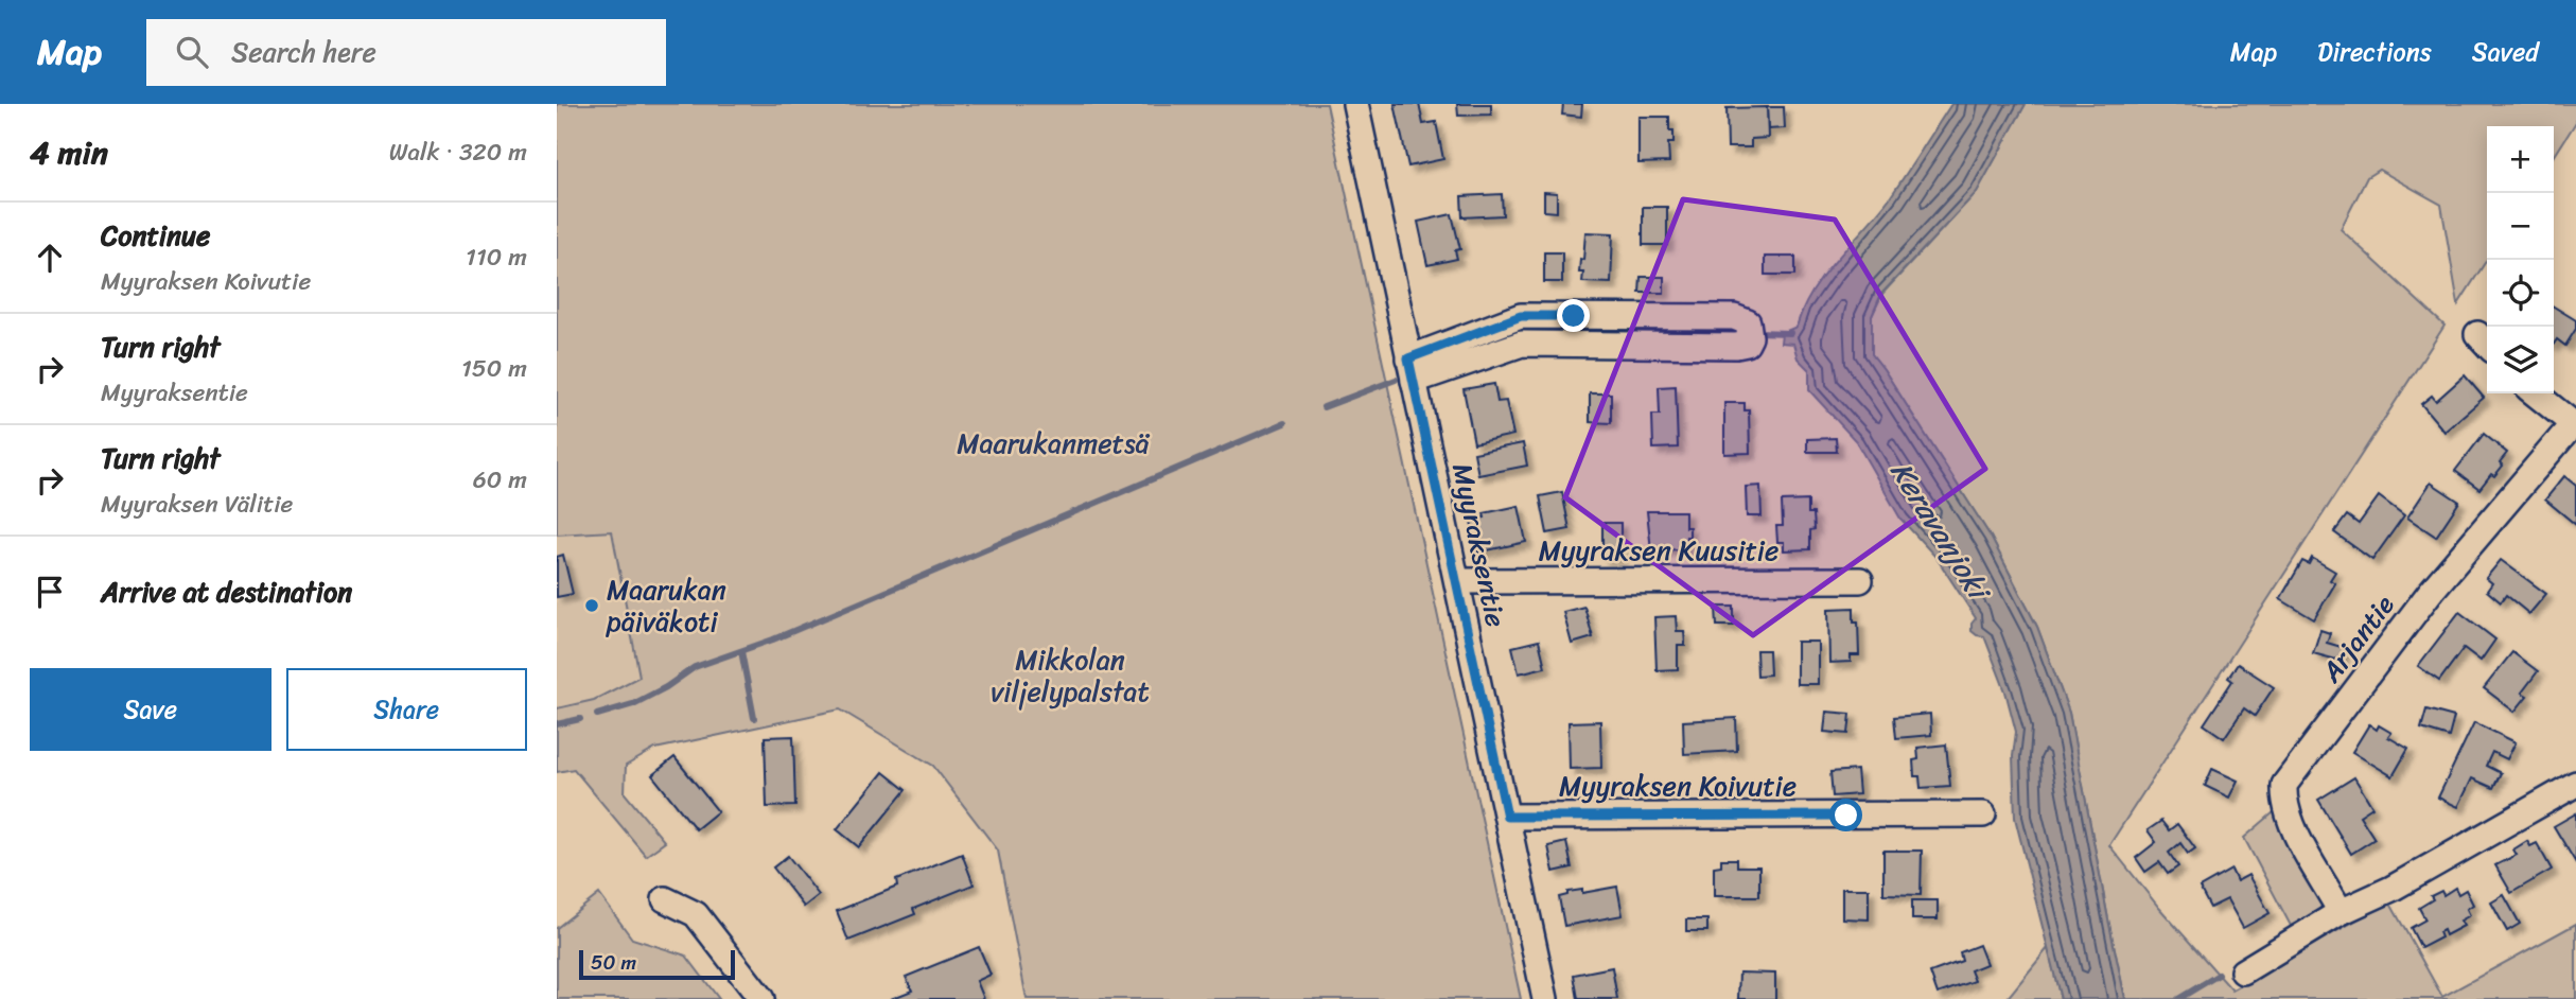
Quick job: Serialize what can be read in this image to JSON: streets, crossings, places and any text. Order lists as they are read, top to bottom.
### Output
{
  "streets": {
    "street": [
      "Myyraksentie",
      "Myyraksen Kuusitie",
      "Arjantie",
      "Myyraksen Koivutie"
    ]
  },
  "crossings": [
    ["Myyraksentie", "Myyraksen Kuusitie"],
    ["Myyraksentie", "Myyraksen Koivutie"]
  ],
  "water": ["Keravanjoki"],
  "parks": ["Maarukanmetsä", "Mikkolan viljelypalstat"],
  "places": ["Maarukan päiväkoti"],
  "scale_bar": "50 m",
  "page": {
    "header": "Map",
    "search": "Search here",
    "nav": ["Map", "Directions", "Saved"],
    "heading": ["4 min", "Walk · 320 m"],
    "map_buttons": ["+", "−"],
    "list": [
      ["Continue", "Myyraksen Koivutie", "110 m"],
      ["Turn right", "Myyraksentie", "150 m"],
      ["Turn right", "Myyraksen Välitie", "60 m"],
      "Arrive at destination"
    ],
    "buttons": ["Save", "Share"],
    "scale": "50 m"
  }
}
